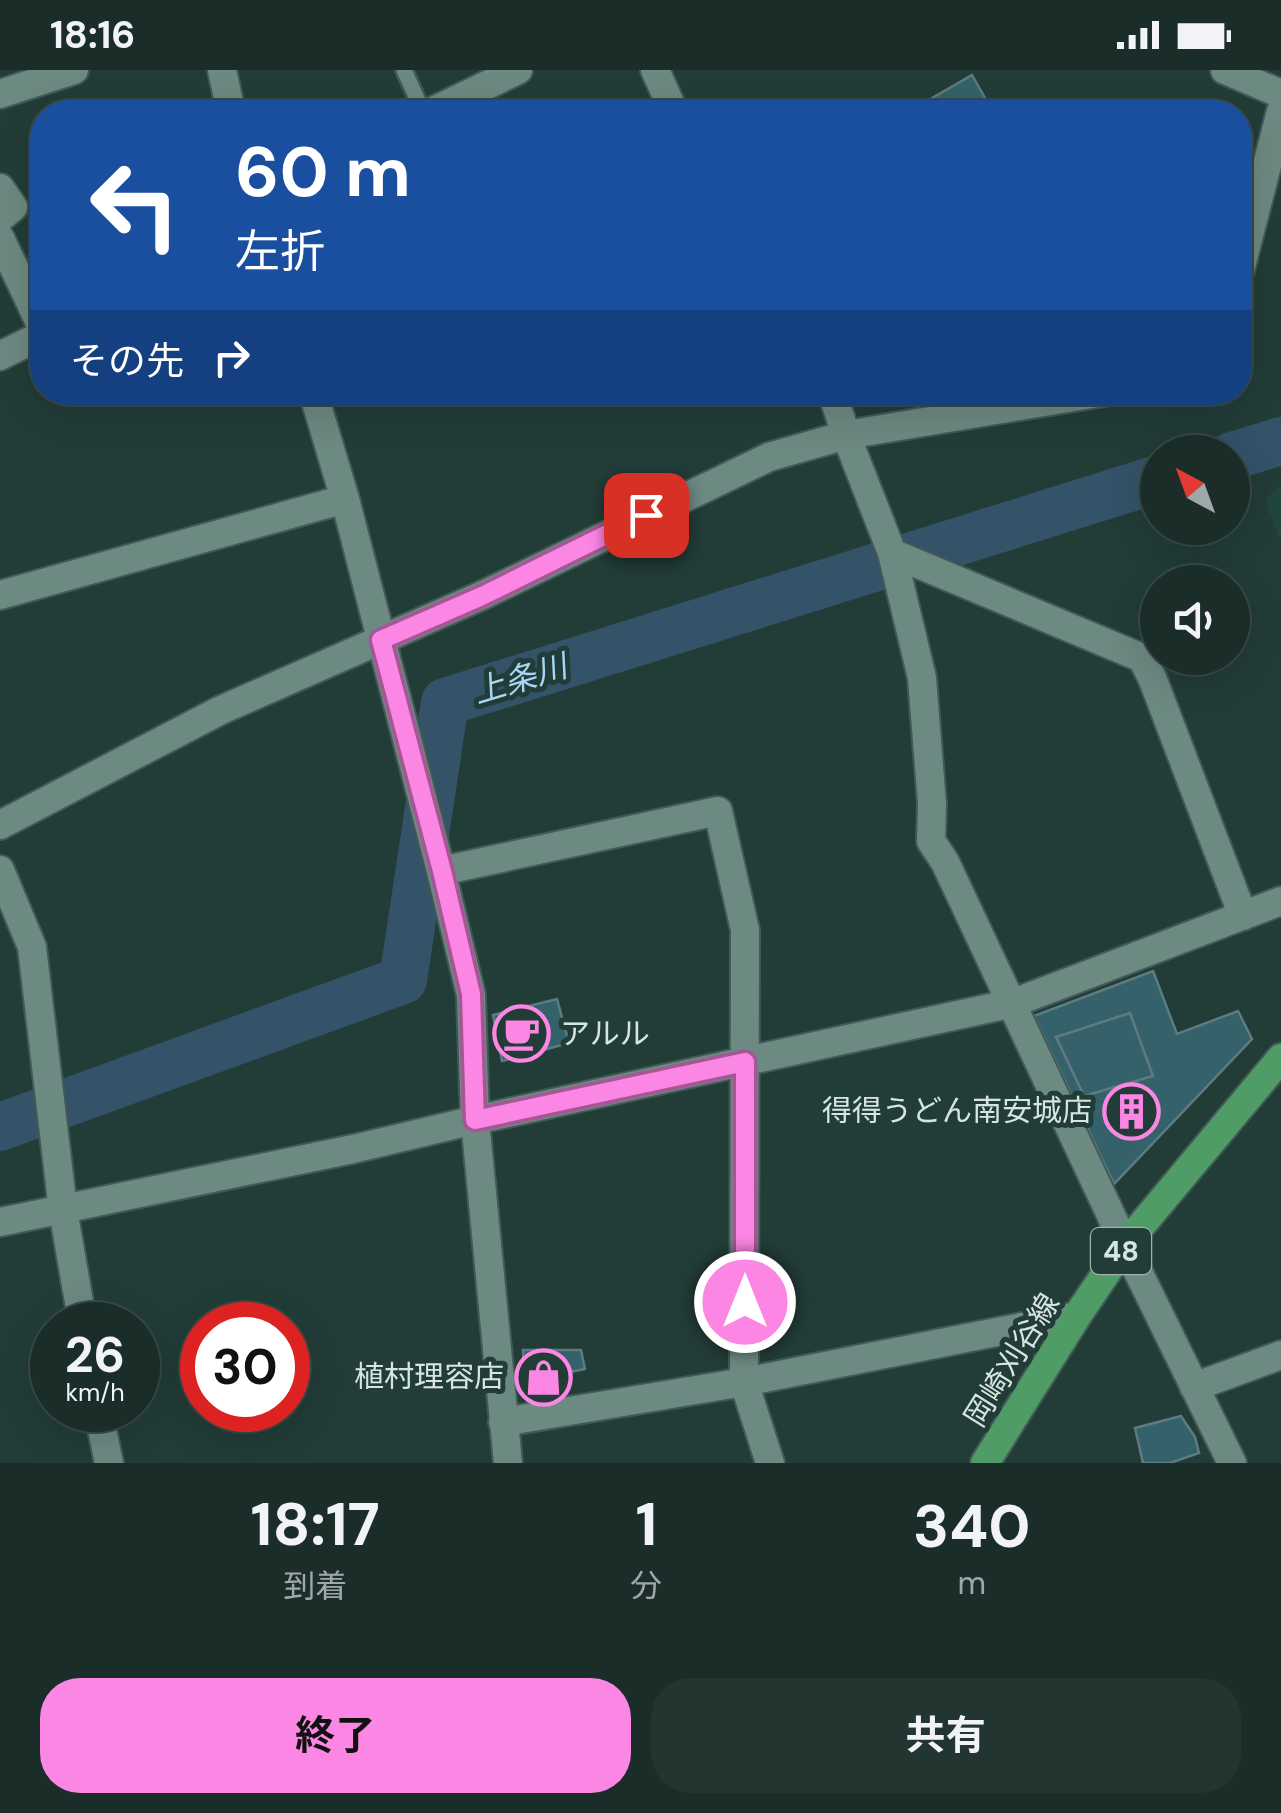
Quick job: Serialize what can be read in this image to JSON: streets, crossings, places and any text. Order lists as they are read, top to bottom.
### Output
{
  "streets": {
    "main road": ["48", "岡崎刈谷線"]
  },
  "water": ["上条川"],
  "places": {
    "cafe": ["アルル"],
    "building": ["得得うどん南安城店"],
    "shop": ["植村理容店"]
  },
  "north": "top left",
  "page": {
    "status": "18:16",
    "turn": ["60 m", "左折"],
    "then": "その先",
    "speed": "26 km/h",
    "limit": "30",
    "eta": [
      "18:17",
      "到着",
      "1",
      "分",
      "340",
      "m"
    ],
    "buttons": ["終了", "共有"]
  }
}
